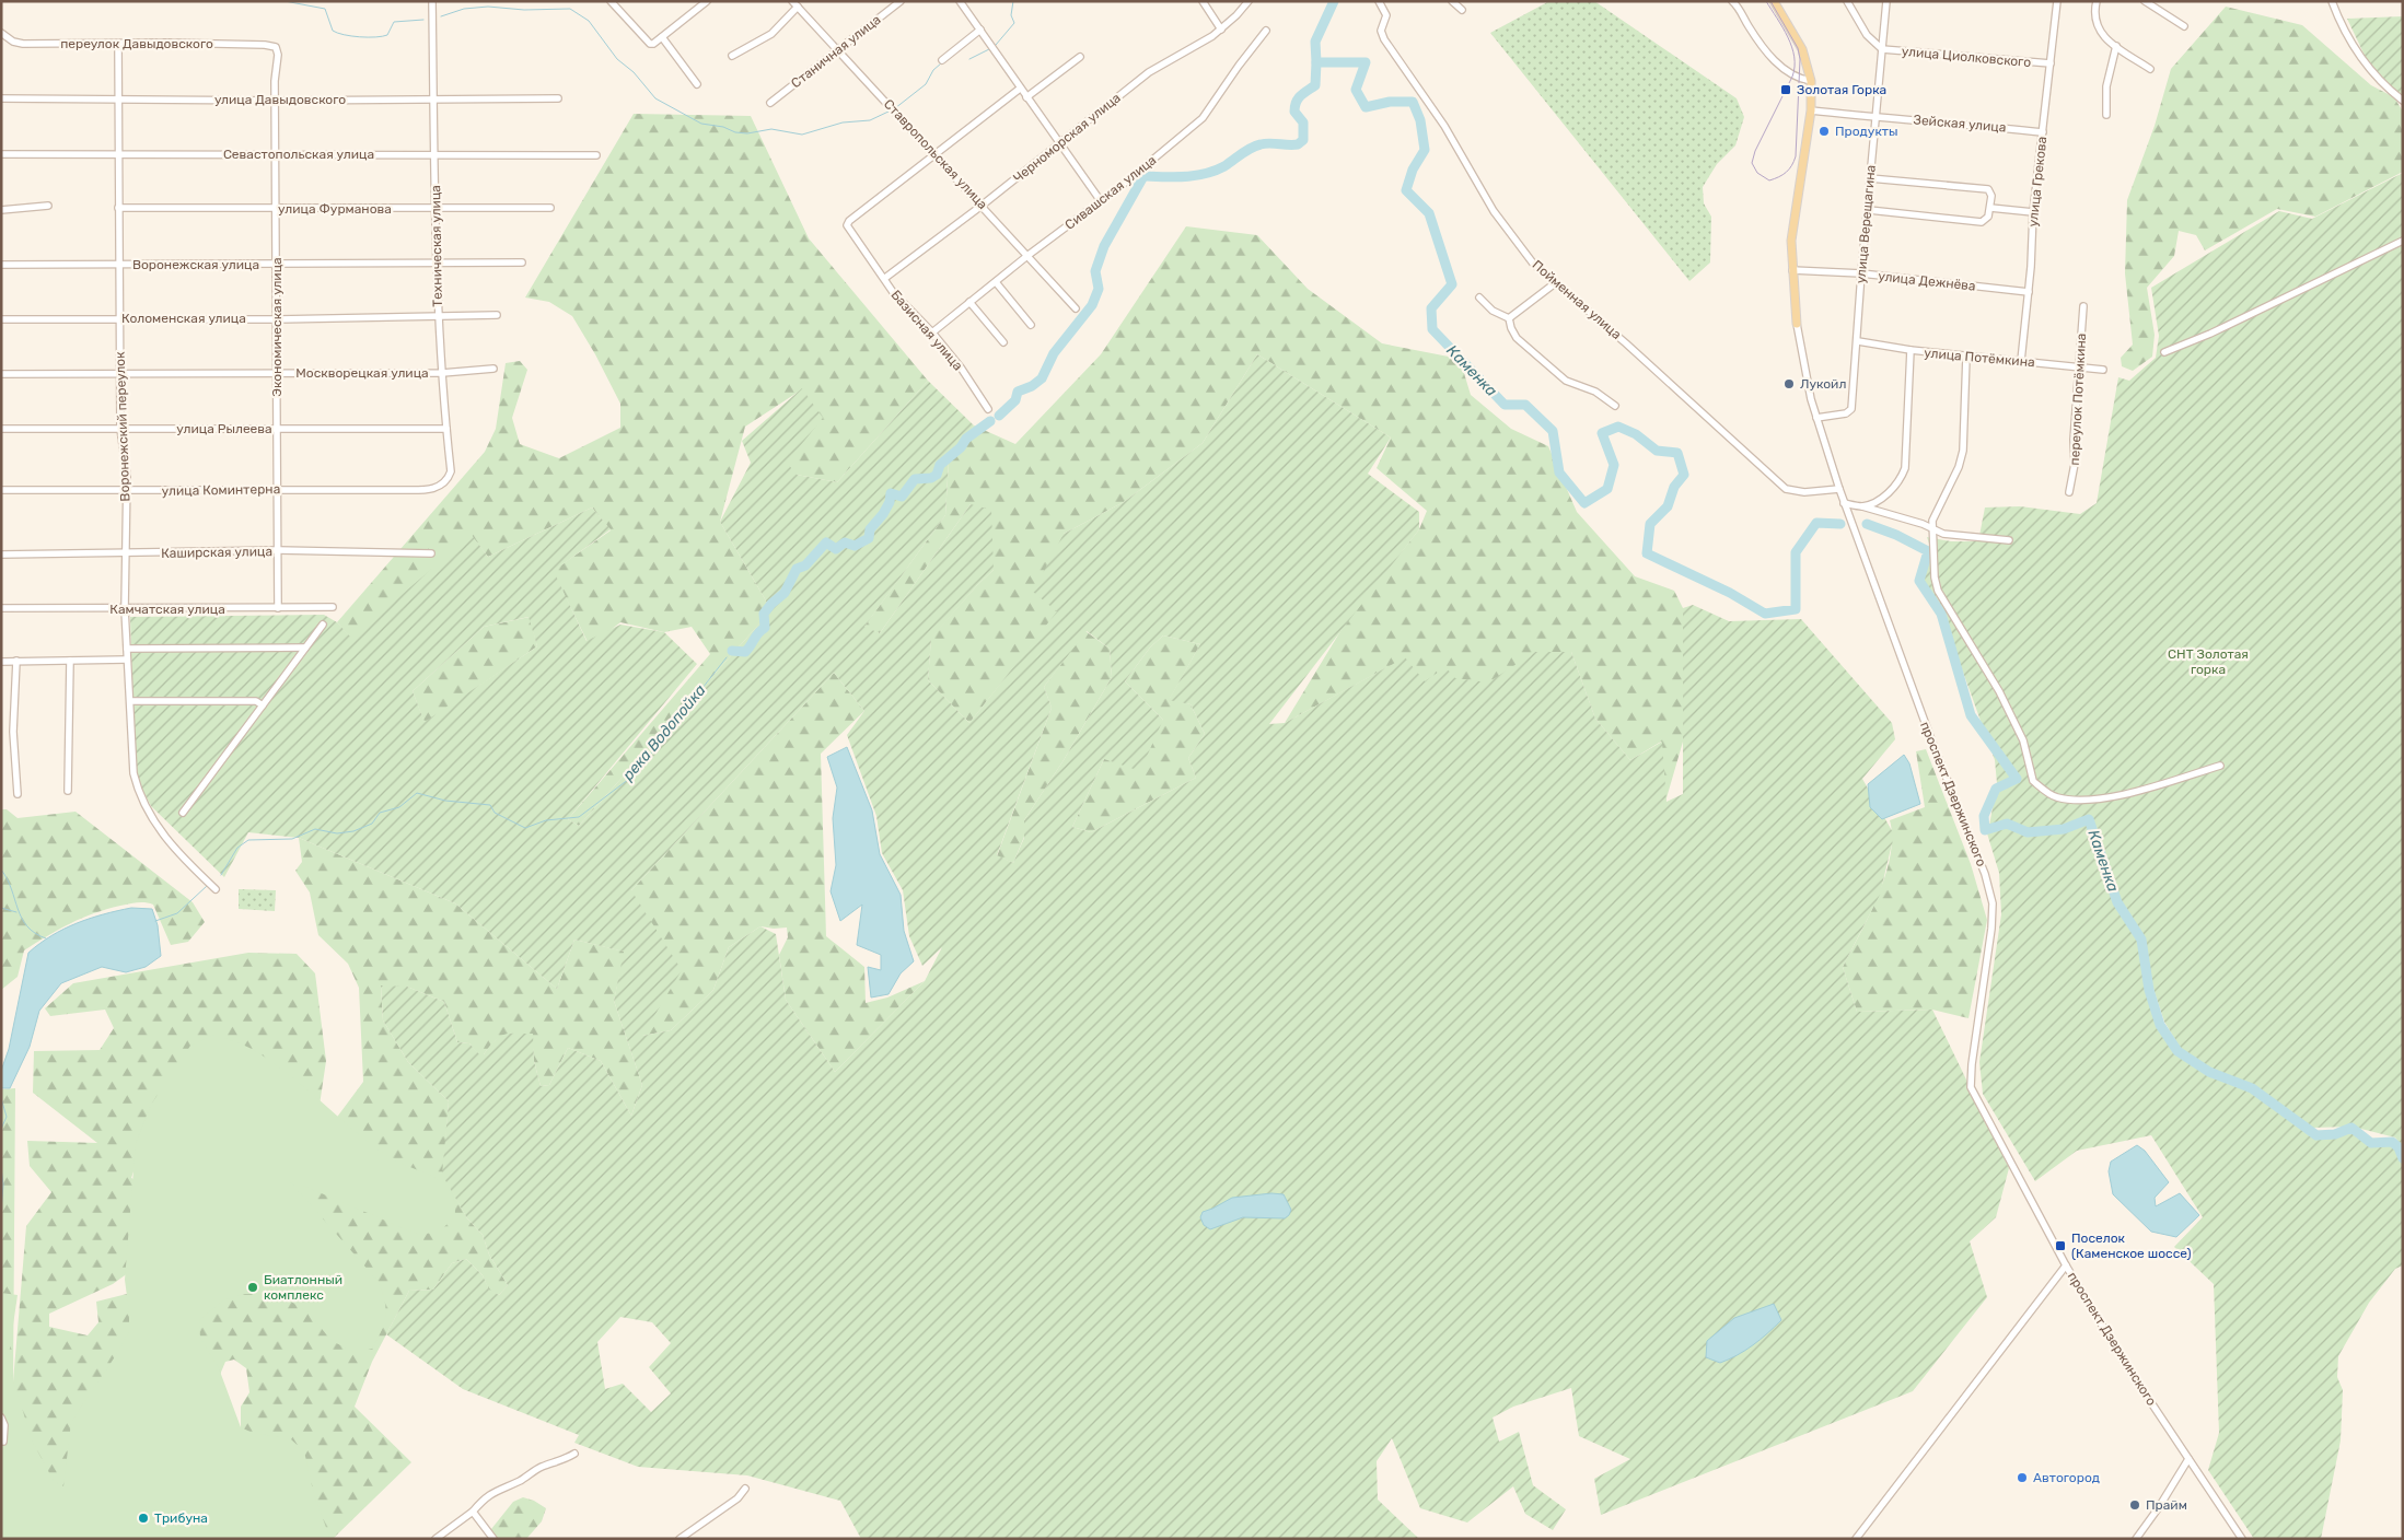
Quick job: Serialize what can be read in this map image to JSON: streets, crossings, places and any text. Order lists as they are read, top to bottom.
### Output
{
  "streets": {
    "main road": ["проспект Дзержинского"],
    "street": [
      "переулок Давыдовского",
      "Станичная улица",
      "улица Циолковского",
      "улица Давыдовского",
      "Зейская улица",
      "Черноморская улица",
      "Севастопольская улица",
      "Ставропольская улица",
      "улица Грекова",
      "Сивашская улица",
      "улица Фурманова",
      "улица Верещагина",
      "Техническая улица",
      "Воронежская улица",
      "улица Дежнёва",
      "Пойменная улица",
      "Коломенская улица",
      "Экономическая улица",
      "Базисная улица",
      "улица Потёмкина",
      "Москворецкая улица",
      "переулок Потёмкина",
      "Воронежский переулок",
      "улица Рылеева",
      "улица Коминтерна",
      "Каширская улица",
      "Камчатская улица"
    ]
  },
  "crossings": [
    ["переулок Давыдовского", "Экономическая улица"],
    ["переулок Давыдовского", "Воронежский переулок"],
    ["Станичная улица", "Ставропольская улица"],
    ["улица Циолковского", "улица Грекова"],
    ["улица Циолковского", "улица Верещагина"],
    ["улица Давыдовского", "Техническая улица"],
    ["улица Давыдовского", "Экономическая улица"],
    ["улица Давыдовского", "Воронежский переулок"],
    ["Зейская улица", "улица Грекова"],
    ["Зейская улица", "улица Верещагина"],
    ["Зейская улица", "проспект Дзержинского"],
    ["Черноморская улица", "Ставропольская улица"],
    ["Черноморская улица", "Базисная улица"],
    ["Севастопольская улица", "Техническая улица"],
    ["Севастопольская улица", "Экономическая улица"],
    ["Севастопольская улица", "Воронежский переулок"],
    ["Ставропольская улица", "Сивашская улица"],
    ["Ставропольская улица", "Базисная улица"],
    ["улица Грекова", "улица Дежнёва"],
    ["улица Грекова", "улица Потёмкина"],
    ["Сивашская улица", "Базисная улица"],
    ["улица Фурманова", "Техническая улица"],
    ["улица Фурманова", "Экономическая улица"],
    ["улица Фурманова", "Воронежский переулок"],
    ["улица Верещагина", "улица Дежнёва"],
    ["улица Верещагина", "улица Потёмкина"],
    ["улица Верещагина", "проспект Дзержинского"],
    ["Техническая улица", "Воронежская улица"],
    ["Техническая улица", "Коломенская улица"],
    ["Техническая улица", "Москворецкая улица"],
    ["Техническая улица", "улица Рылеева"],
    ["Техническая улица", "улица Коминтерна"],
    ["Воронежская улица", "Экономическая улица"],
    ["Воронежская улица", "Воронежский переулок"],
    ["улица Дежнёва", "проспект Дзержинского"],
    ["Пойменная улица", "проспект Дзержинского"],
    ["Коломенская улица", "Экономическая улица"],
    ["Коломенская улица", "Воронежский переулок"],
    ["Экономическая улица", "Москворецкая улица"],
    ["Экономическая улица", "улица Рылеева"],
    ["Экономическая улица", "улица Коминтерна"],
    ["Экономическая улица", "Каширская улица"],
    ["Экономическая улица", "Камчатская улица"],
    ["улица Потёмкина", "переулок Потёмкина"],
    ["Москворецкая улица", "Воронежский переулок"],
    ["Воронежский переулок", "улица Рылеева"],
    ["Воронежский переулок", "улица Коминтерна"],
    ["Воронежский переулок", "Каширская улица"],
    ["Воронежский переулок", "Камчатская улица"]
  ],
  "water": ["Каменка", "река Водопойка"],
  "parks": ["СНТ Золотая горка"],
  "places": {
    "transit": ["Золотая Горка", "Поселок (Каменское шоссе)"],
    "other": [
      "Продукты",
      "Лукойл",
      "Биатлонный комплекс",
      "Автогород",
      "Прайм",
      "Трибуна"
    ]
  }
}
